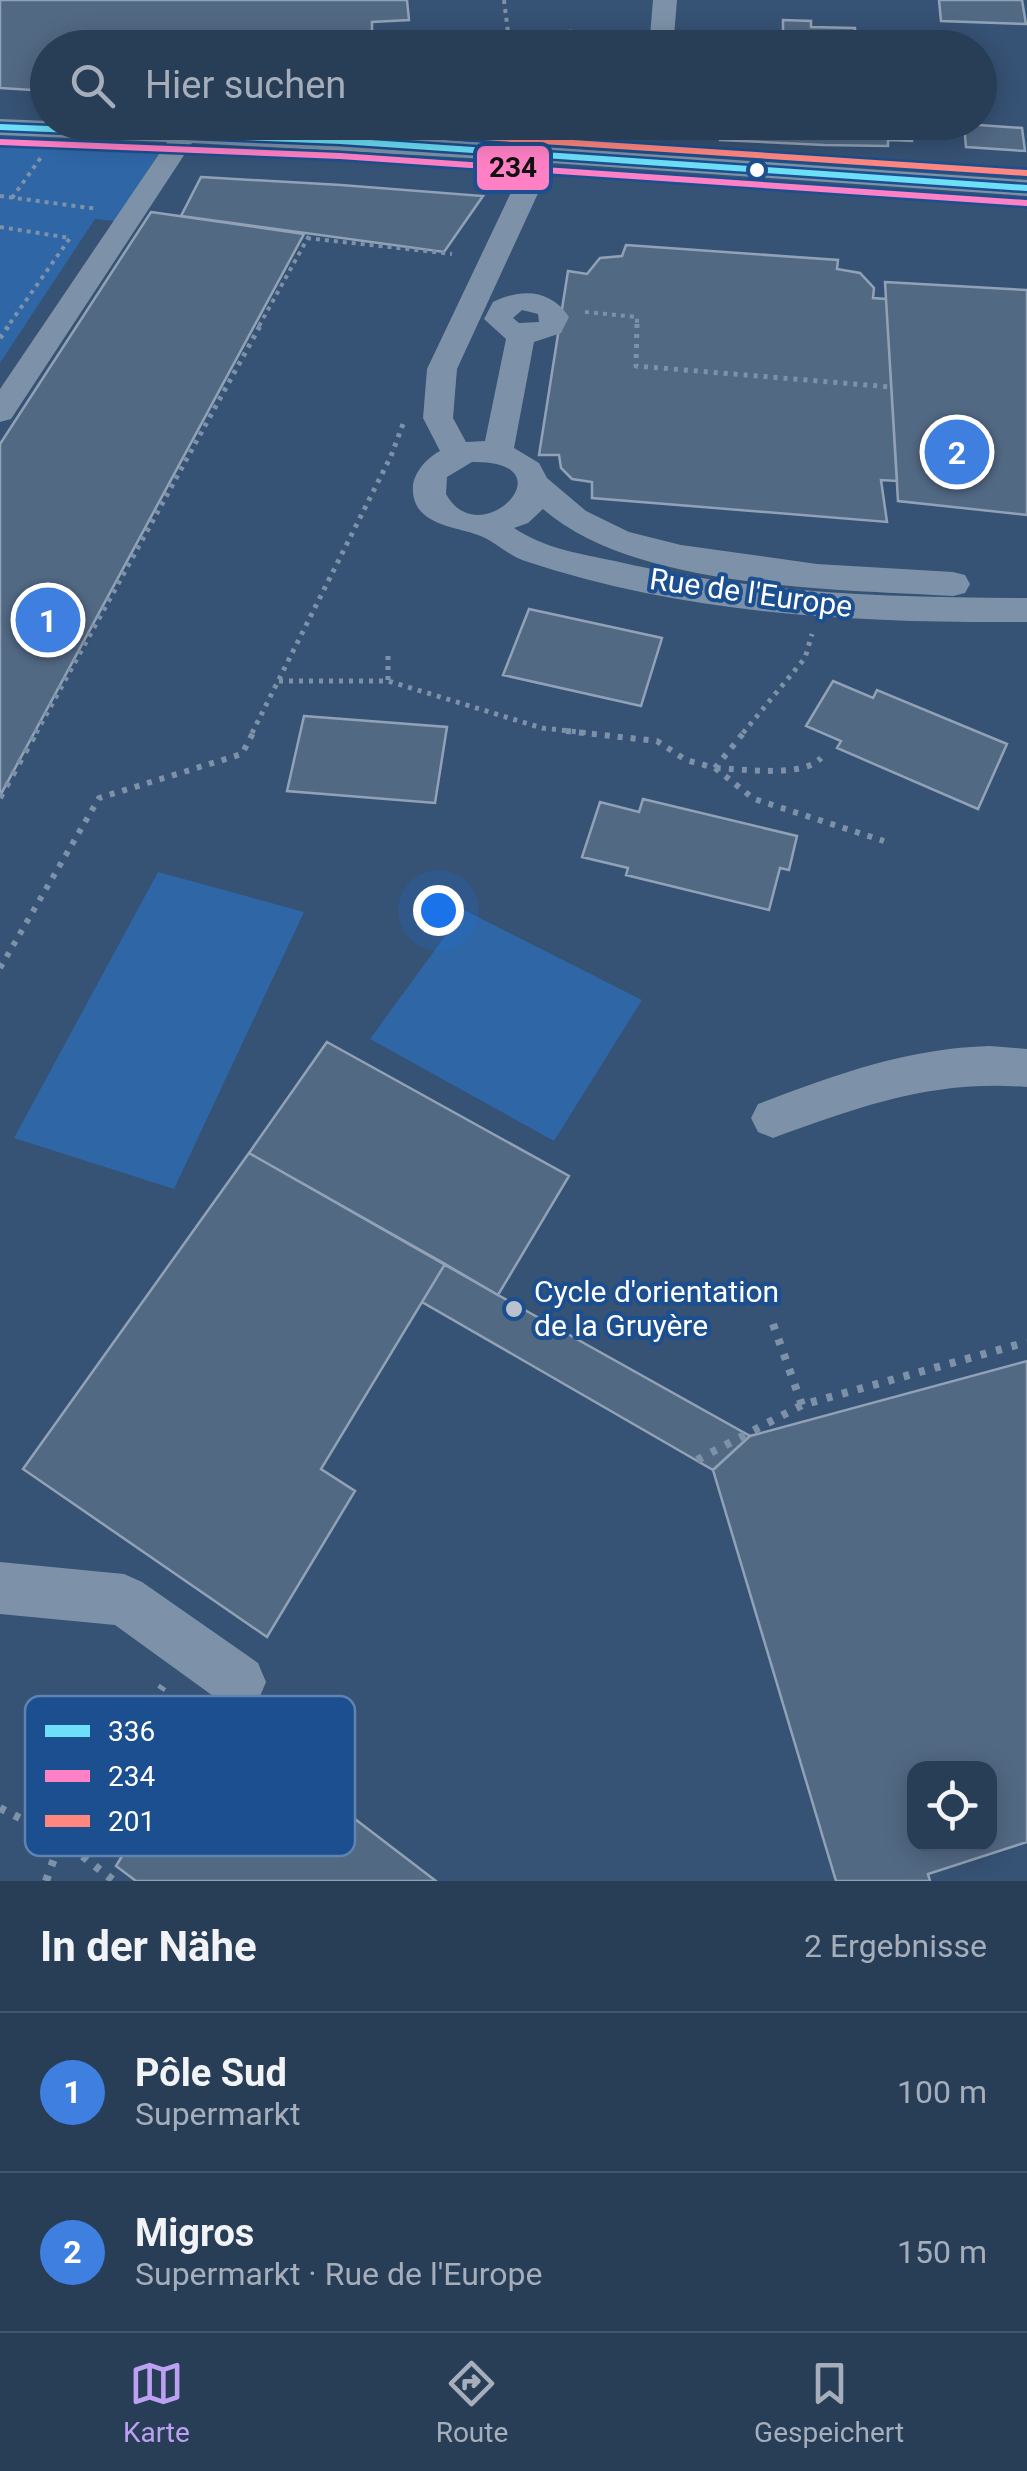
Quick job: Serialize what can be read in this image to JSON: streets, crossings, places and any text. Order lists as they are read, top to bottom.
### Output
{
  "streets": {
    "street": ["Rue de l'Europe"]
  },
  "places": ["Cycle d'orientation de la Gruyère"],
  "lines": ["transit line 336", "transit line 201", "transit line 234"],
  "legend": ["336", "234", "201"],
  "page": {
    "search": "Hier suchen",
    "pins": ["2", "1"],
    "heading": ["In der Nähe", "2 Ergebnisse"],
    "list": [
      {
        "mark": "1",
        "name": "Pôle Sud",
        "note": "Supermarkt",
        "value": "100 m"
      },
      {
        "mark": "2",
        "name": "Migros",
        "note": "Supermarkt · Rue de l'Europe",
        "value": "150 m"
      }
    ],
    "nav": ["Karte", "Route", "Gespeichert"]
  }
}
